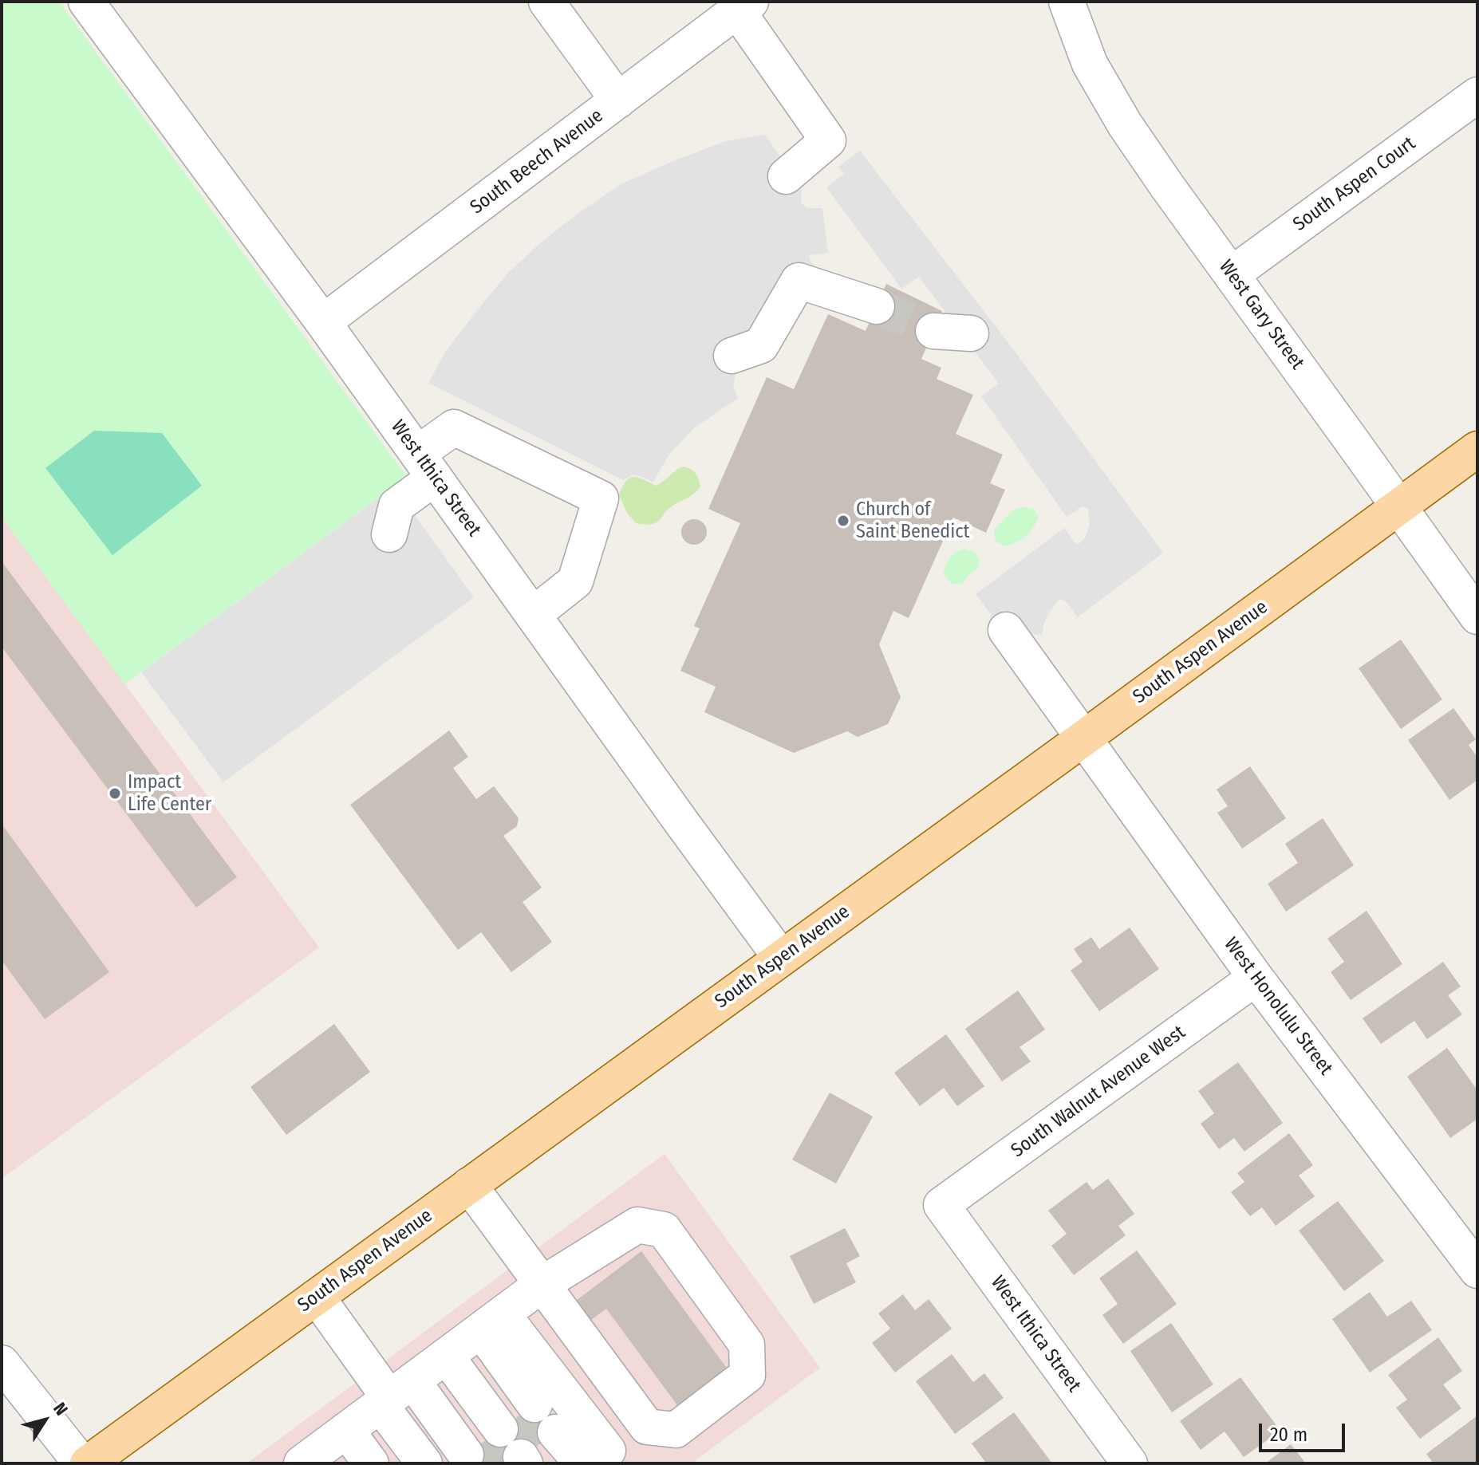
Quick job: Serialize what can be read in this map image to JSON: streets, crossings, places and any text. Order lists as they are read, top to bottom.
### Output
{
  "streets": {
    "main road": ["South Aspen Avenue"],
    "street": [
      "South Beech Avenue",
      "South Aspen Court",
      "West Gary Street",
      "West Ithica Street",
      "West Honolulu Street",
      "South Walnut Avenue West"
    ]
  },
  "crossings": [
    ["South Beech Avenue", "West Ithica Street"],
    ["South Aspen Court", "West Gary Street"],
    ["West Gary Street", "South Aspen Avenue"],
    ["West Ithica Street", "South Aspen Avenue"],
    ["West Ithica Street", "South Walnut Avenue West"],
    ["South Aspen Avenue", "West Honolulu Street"],
    ["West Honolulu Street", "South Walnut Avenue West"]
  ],
  "places": ["Church of Saint Benedict", "Impact Life Center"],
  "scale_bar": "20 m",
  "north": "top right"
}
